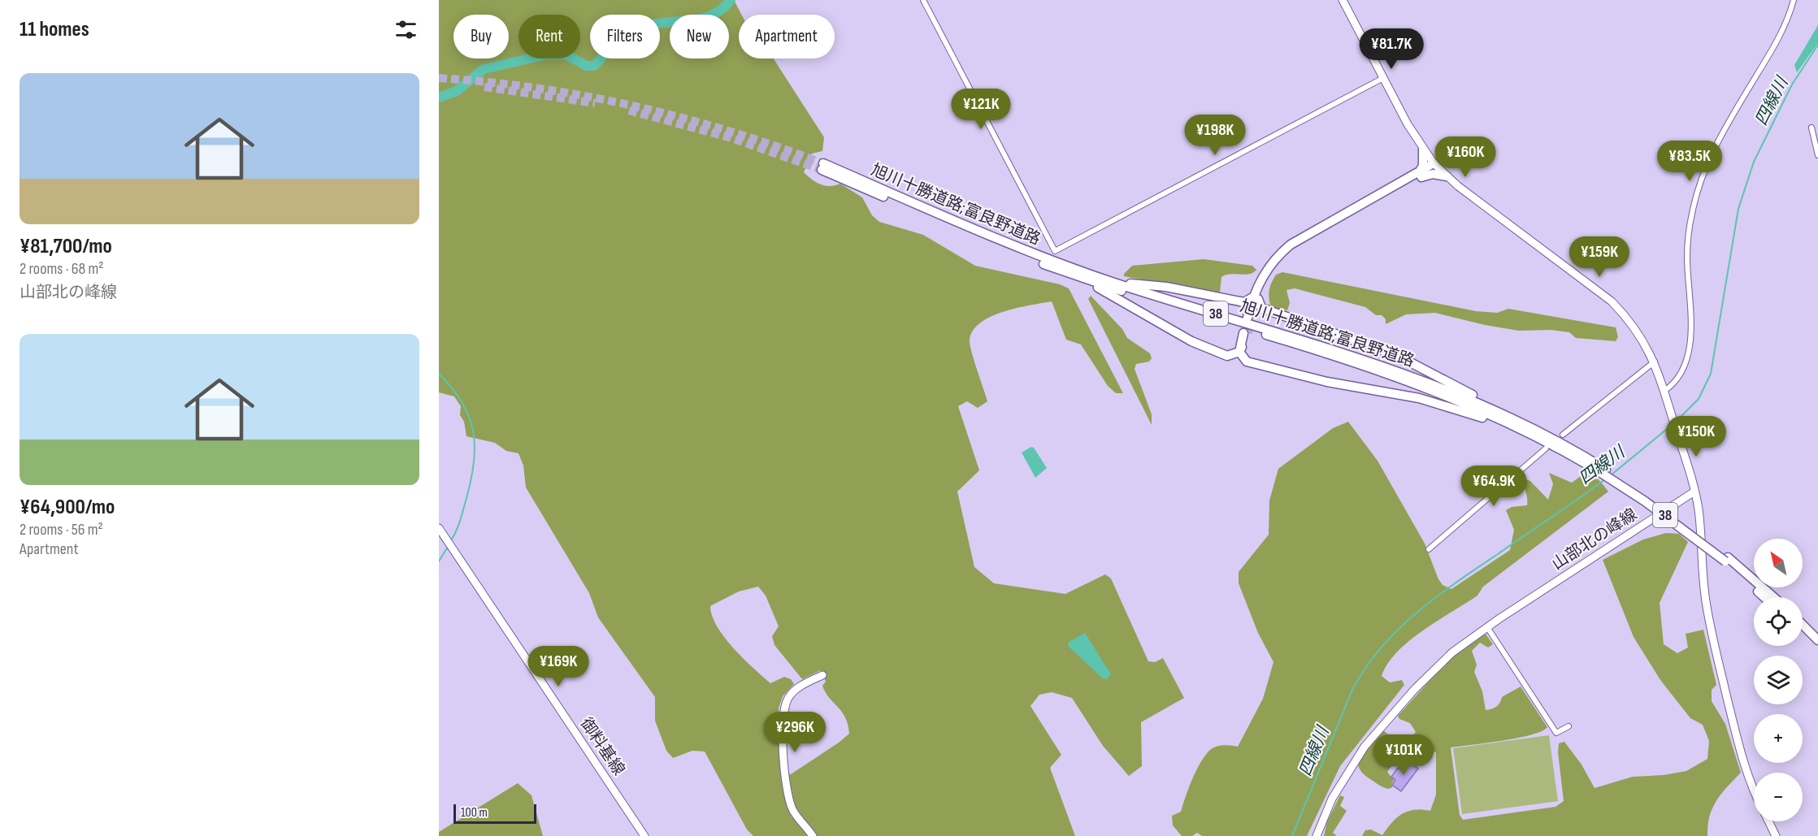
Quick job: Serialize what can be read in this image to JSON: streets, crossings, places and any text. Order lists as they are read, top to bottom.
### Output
{
  "streets": {
    "highway": ["旭川十勝道路;富良野道路", "38"],
    "main road": ["山部北の峰線", "御料基線"]
  },
  "crossings": [
    ["旭川十勝道路;富良野道路", "38"]
  ],
  "water": ["四線川"],
  "scale_bar": "100 m",
  "north": "top left",
  "page": {
    "heading": "11 homes",
    "chip": [
      "Buy",
      "Rent",
      "Filters",
      "New",
      "Apartment"
    ],
    "price": [
      "¥81.7K",
      "¥121K",
      "¥198K",
      "¥160K",
      "¥83.5K",
      "¥159K",
      "¥150K",
      "¥64.9K",
      "¥169K",
      "¥296K",
      "¥101K"
    ],
    "list": [
      {
        "name": "¥81,700/mo",
        "note": "2 rooms · 68 m² · 山部北の峰線"
      },
      {
        "name": "¥64,900/mo",
        "note": "2 rooms · 56 m² · Apartment"
      }
    ],
    "map_buttons": ["+", "−"],
    "scale": "100 m"
  }
}
